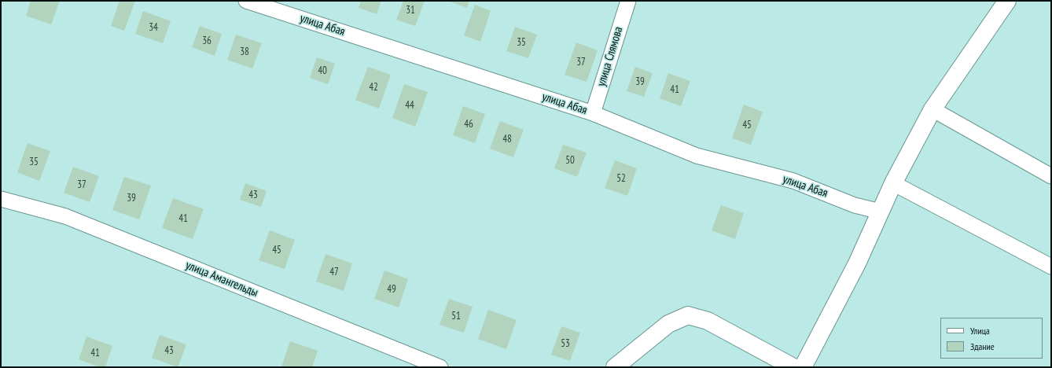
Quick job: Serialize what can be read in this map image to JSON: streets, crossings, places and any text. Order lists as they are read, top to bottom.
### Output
{
  "streets": {
    "street": ["улица Абая", "улица Слямова", "улица Амангельды"]
  },
  "crossings": [
    ["улица Абая", "улица Слямова"]
  ],
  "house_numbers": [
    "31",
    "34",
    "36",
    "35",
    "38",
    "37",
    "40",
    "39",
    "42",
    "41",
    "44",
    "46",
    "45",
    "48",
    "50",
    "35",
    "52",
    "37",
    "43",
    "39",
    "41",
    "45",
    "47",
    "49",
    "51",
    "53",
    "43",
    "41"
  ],
  "legend": ["Улица", "Здание"]
}
